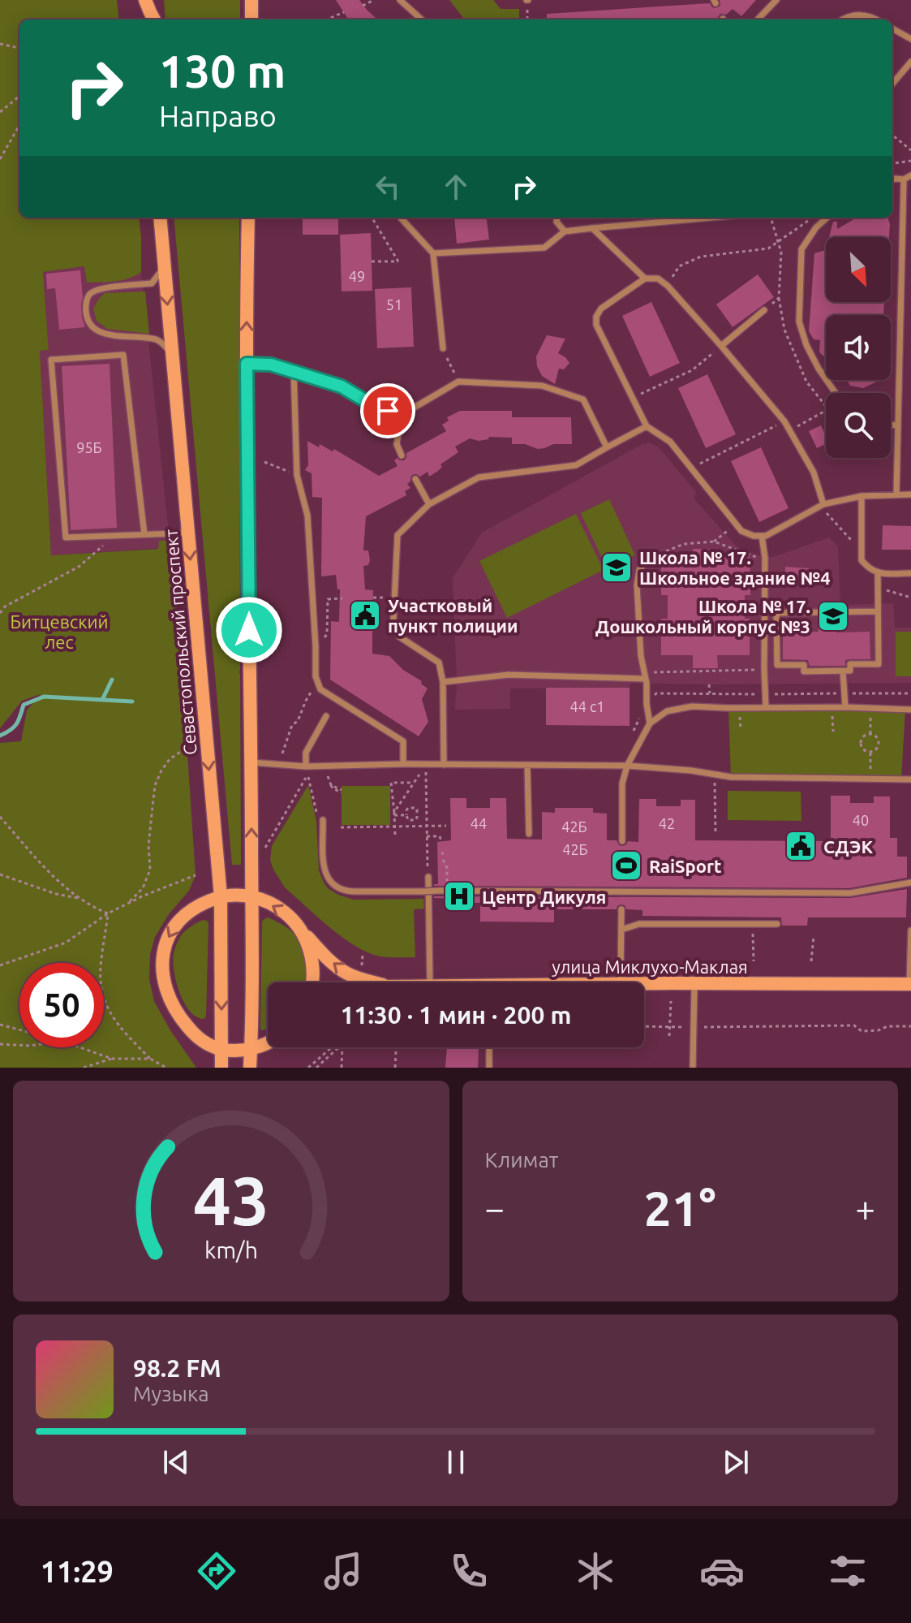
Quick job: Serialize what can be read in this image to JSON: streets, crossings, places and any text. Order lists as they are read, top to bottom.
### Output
{
  "streets": {
    "main road": ["Севастопольский проспект", "улица Миклухо-Маклая"]
  },
  "one_way": ["улица Миклухо-Маклая"],
  "parks": ["Битцевский лес"],
  "places": {
    "school or university": ["Школа № 17. Школьное здание №4", "Школа № 17. Дошкольный корпус №3"],
    "public building": ["Участковый пункт полиции", "СДЭК"],
    "sports": ["RaiSport"],
    "hospital": ["Центр Дикуля"]
  },
  "house_numbers": [
    "49",
    "51",
    "95Б",
    "44 с1",
    "40",
    "44",
    "42",
    "42Б",
    "42Б"
  ],
  "north": "bottom right",
  "page": {
    "turn": ["130 m", "Направо"],
    "limit": "50",
    "trip": "11:30 · 1 мин · 200 m",
    "tile": "Климат",
    "heat": ["−", "21°", "+"],
    "song": ["98.2 FM", "Музыка"],
    "tabs": "11:29",
    "gauge": ["43", "km/h"]
  }
}
